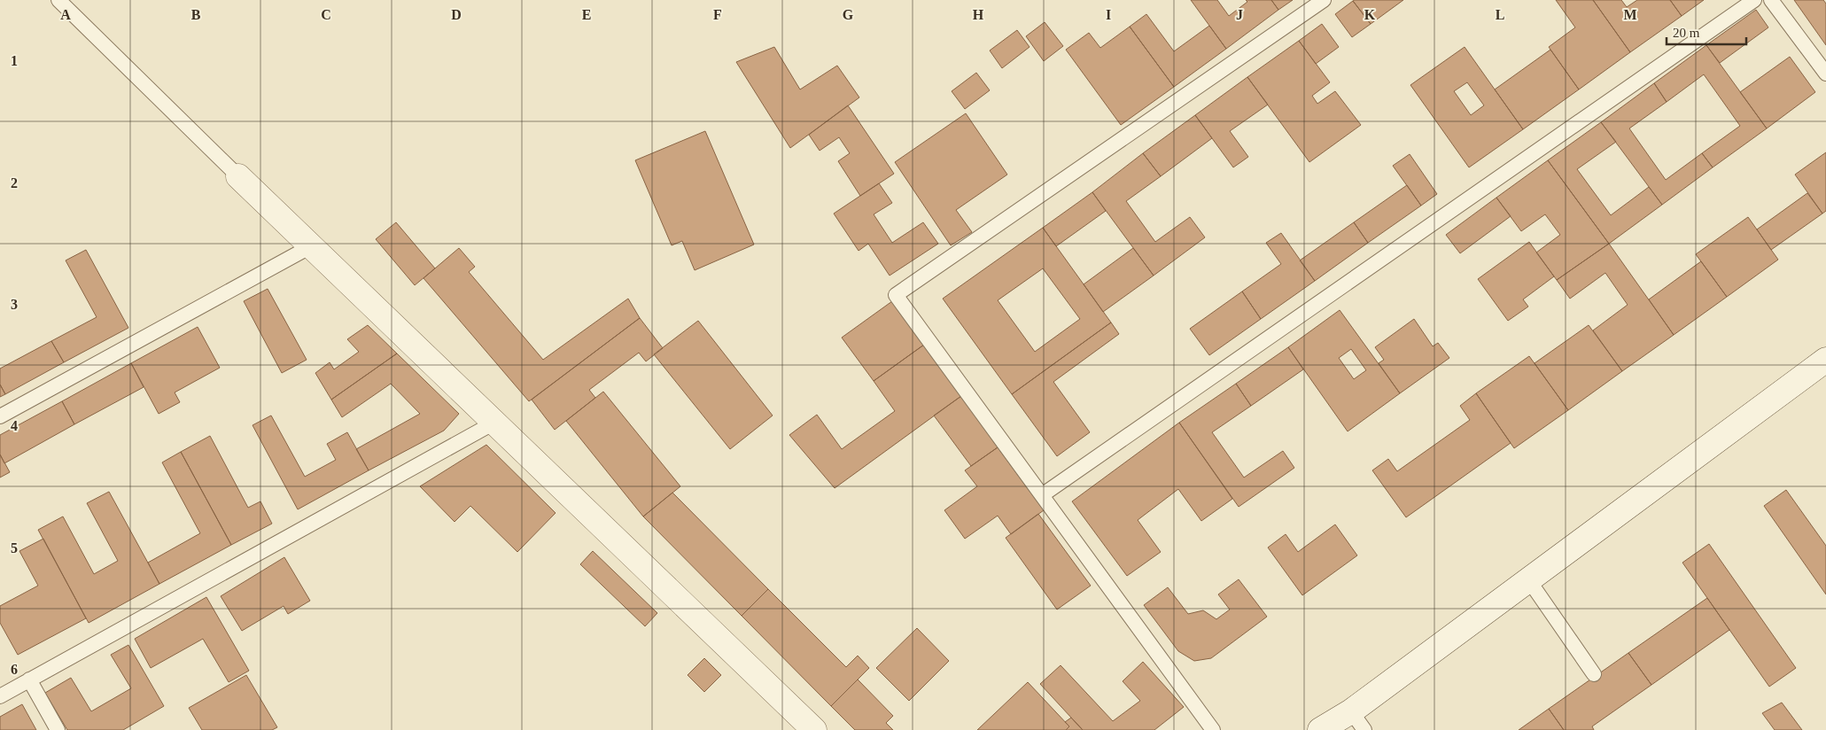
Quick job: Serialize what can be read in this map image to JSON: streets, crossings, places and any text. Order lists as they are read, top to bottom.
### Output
{
  "scale_bar": "20 m",
  "grid": {
    "columns": [
      "A",
      "B",
      "C",
      "D",
      "E",
      "F",
      "G",
      "H",
      "I",
      "J",
      "K",
      "L",
      "M"
    ],
    "rows": [
      "1",
      "2",
      "3",
      "4",
      "5",
      "6"
    ]
  }
}
